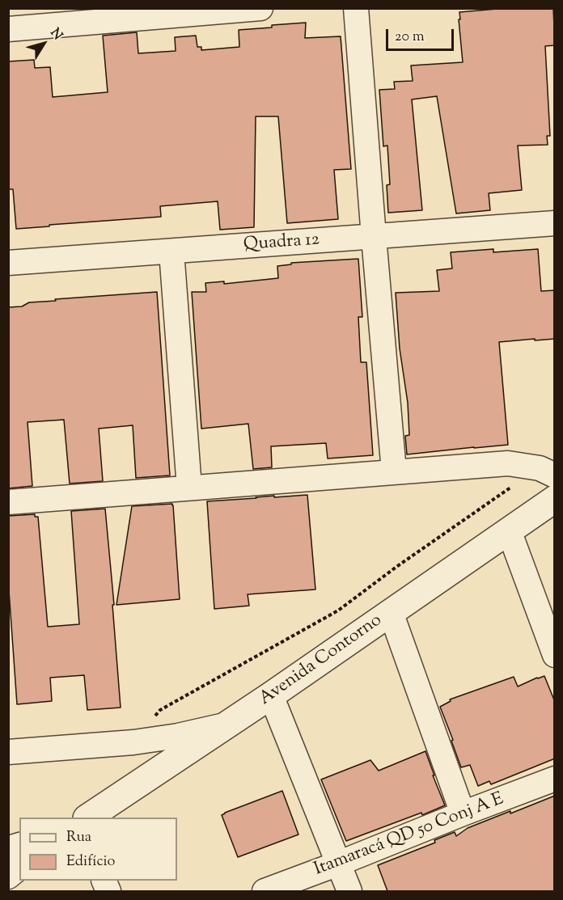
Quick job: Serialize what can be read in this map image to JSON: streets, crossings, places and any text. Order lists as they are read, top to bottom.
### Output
{
  "streets": {
    "street": ["Quadra 12", "Avenida Contorno", "Itamaracá QD 50 Conj A E"]
  },
  "legend": ["Rua", "Edifício"],
  "scale_bar": "20 m",
  "north": "top right"
}
